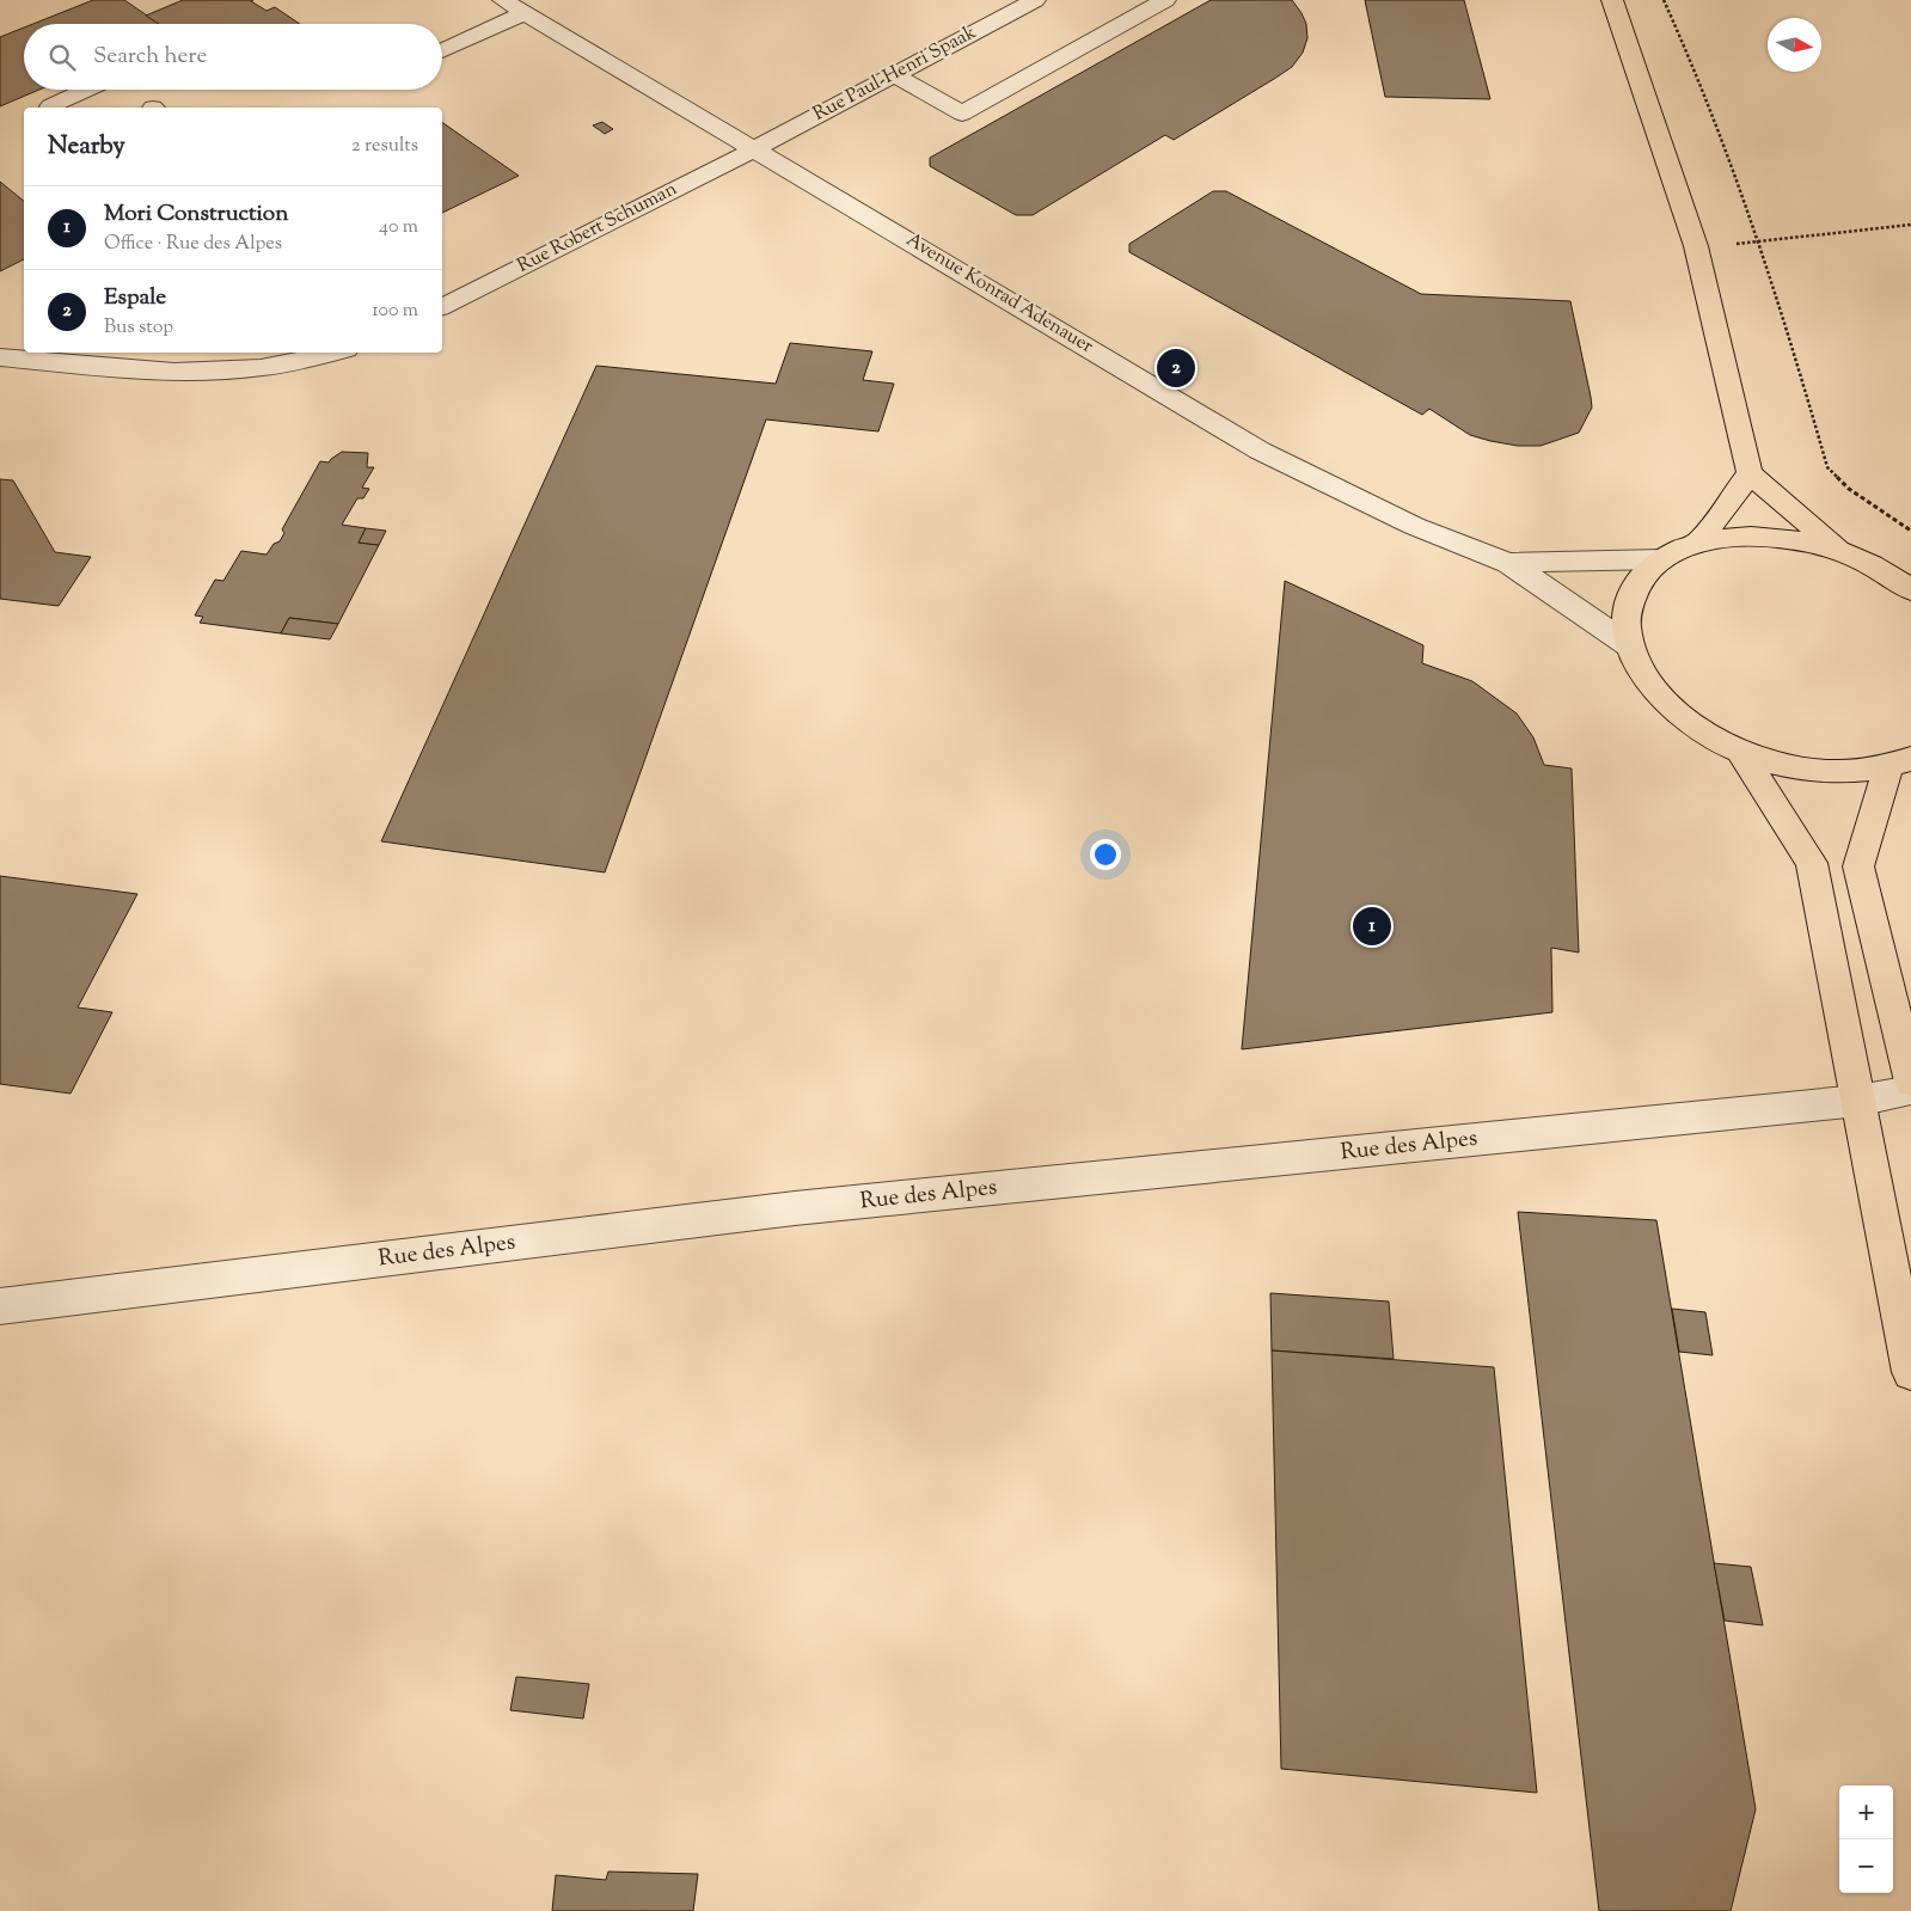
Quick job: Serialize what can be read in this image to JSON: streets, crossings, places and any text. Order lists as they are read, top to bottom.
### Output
{
  "streets": {
    "street": [
      "Rue Paul-Henri Spaak",
      "Rue Robert Schuman",
      "Avenue Konrad Adenauer",
      "Rue des Alpes"
    ]
  },
  "crossings": [
    ["Rue Paul-Henri Spaak", "Rue Robert Schuman"],
    ["Rue Paul-Henri Spaak", "Avenue Konrad Adenauer"],
    ["Rue Robert Schuman", "Avenue Konrad Adenauer"]
  ],
  "north": "right",
  "page": {
    "search": "Search here",
    "heading": ["Nearby", "2 results"],
    "list": [
      {
        "mark": "1",
        "name": "Mori Construction",
        "note": "Office · Rue des Alpes",
        "value": "40 m"
      },
      {
        "mark": "2",
        "name": "Espale",
        "note": "Bus stop",
        "value": "100 m"
      }
    ],
    "pins": ["2", "1"],
    "map_buttons": ["+", "−"]
  }
}
